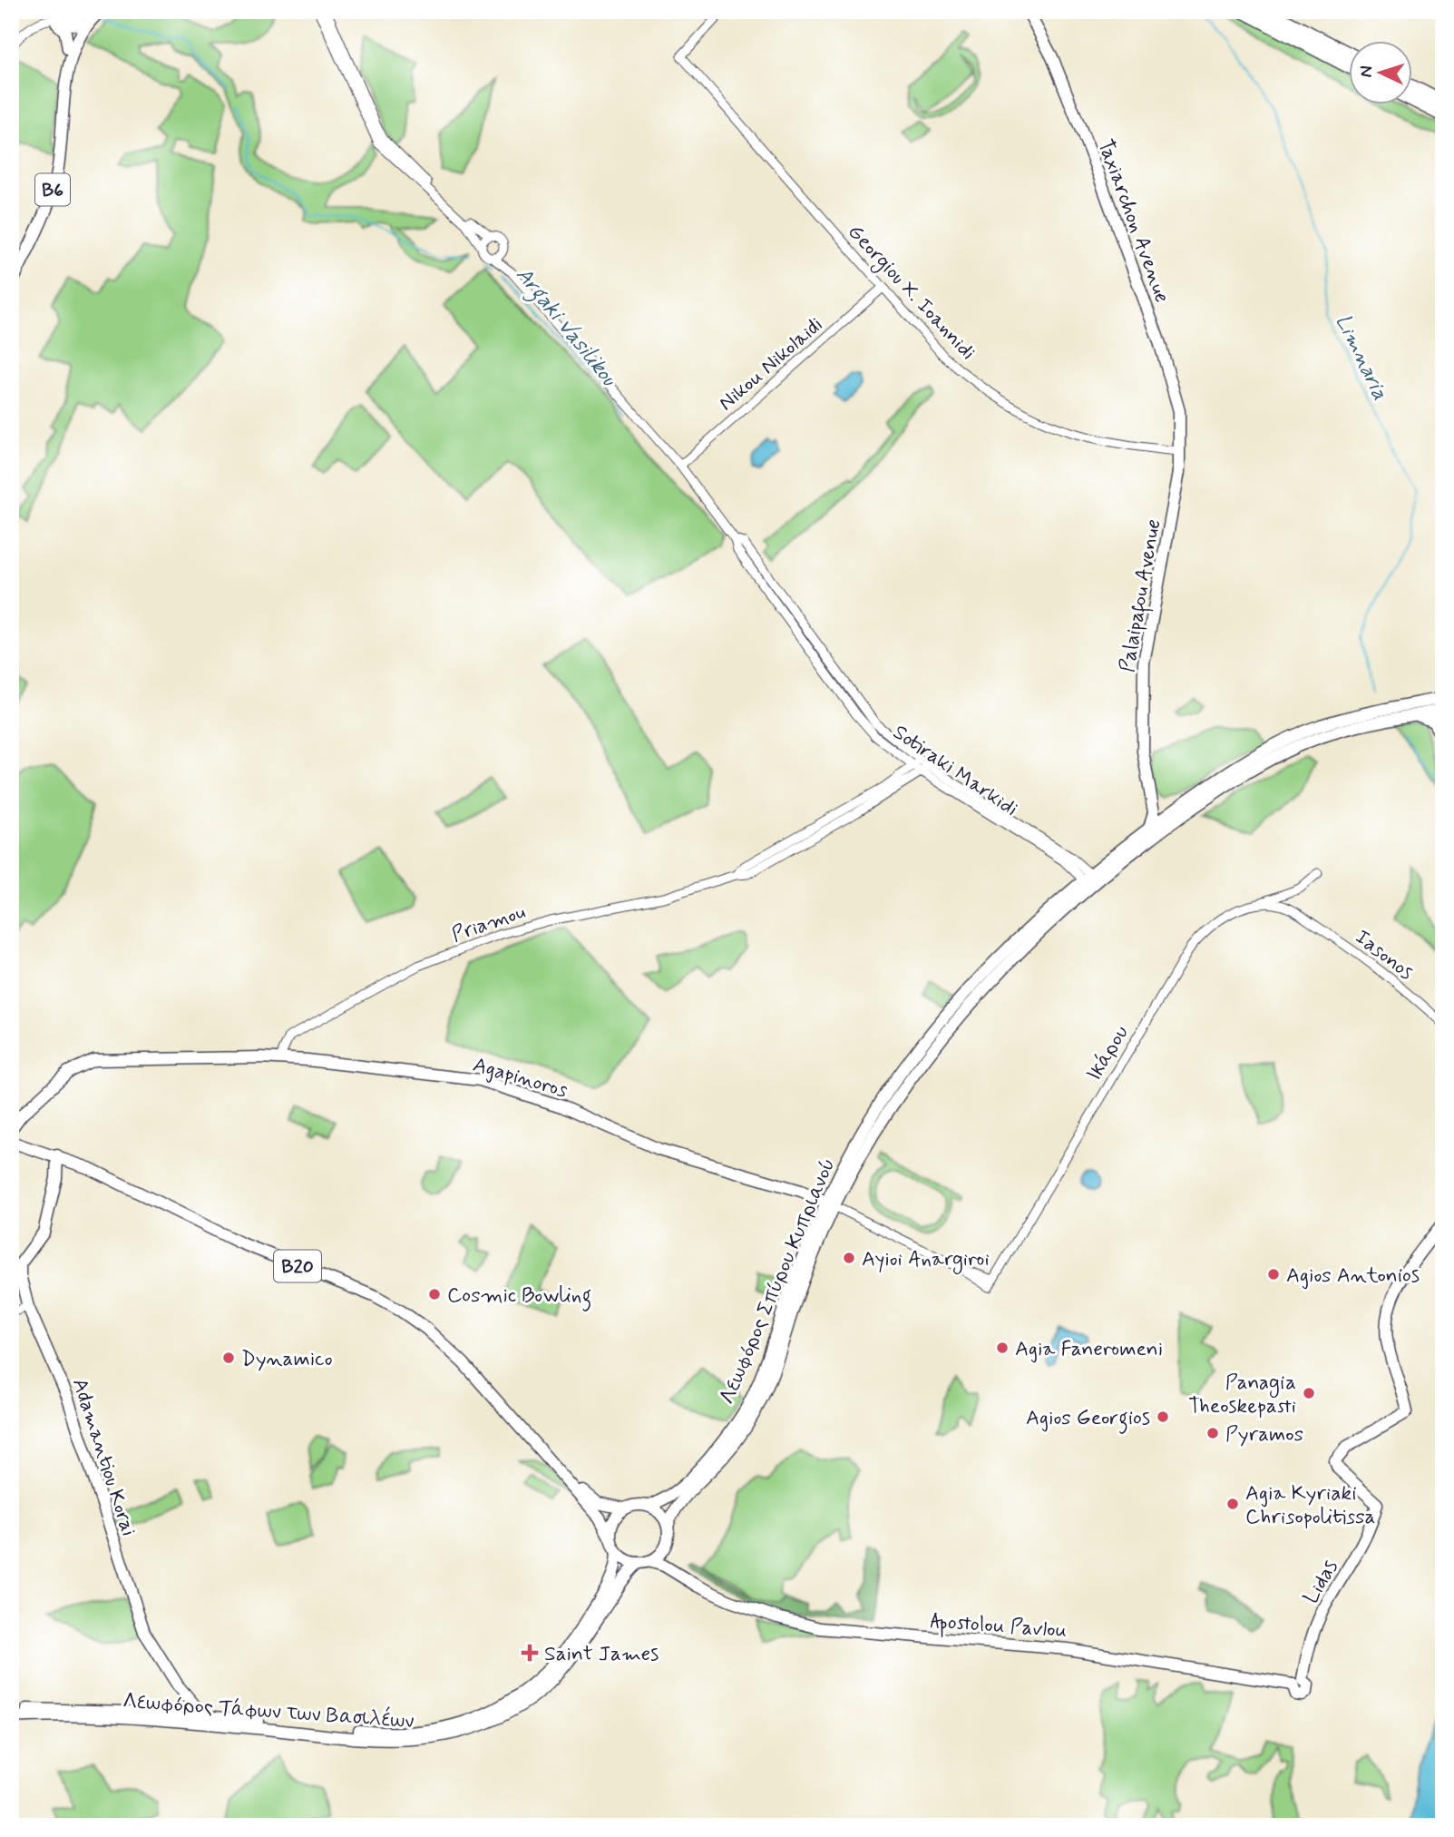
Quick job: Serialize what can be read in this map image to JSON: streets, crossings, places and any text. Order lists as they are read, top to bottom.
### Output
{
  "streets": {
    "main road": [
      "B6",
      "Taxiarchon Avenue",
      "Palaipafou Avenue",
      "Agapinoros",
      "B20",
      "Λεωφόρος Σπύρου Κυπριανού",
      "Adamantiou Korai",
      "Lidas",
      "Apostolou Pavlou",
      "Λεωφόρος Τάφων των Βασιλέων"
    ],
    "street": [
      "Georgiou X. Ioannidi",
      "Nikou Nikolaidi",
      "Sotiraki Markidi",
      "Priamou",
      "Iasonos",
      "Ικάρου"
    ]
  },
  "crossings": [
    ["Taxiarchon Avenue", "Georgiou X. Ioannidi"],
    ["Taxiarchon Avenue", "Palaipafou Avenue"],
    ["Georgiou X. Ioannidi", "Nikou Nikolaidi"],
    ["Georgiou X. Ioannidi", "Palaipafou Avenue"],
    ["Nikou Nikolaidi", "Sotiraki Markidi"],
    ["Palaipafou Avenue", "Λεωφόρος Σπύρου Κυπριανού"],
    ["Sotiraki Markidi", "Priamou"],
    ["Sotiraki Markidi", "Λεωφόρος Σπύρου Κυπριανού"],
    ["Priamou", "Agapinoros"],
    ["Iasonos", "Ικάρου"],
    ["Ικάρου", "Agapinoros"],
    ["Agapinoros", "Λεωφόρος Σπύρου Κυπριανού"],
    ["B20", "Λεωφόρος Σπύρου Κυπριανού"],
    ["B20", "Adamantiou Korai"],
    ["B20", "Apostolou Pavlou"],
    ["B20", "Λεωφόρος Τάφων των Βασιλέων"],
    ["Λεωφόρος Σπύρου Κυπριανού", "Apostolou Pavlou"],
    ["Λεωφόρος Σπύρου Κυπριανού", "Λεωφόρος Τάφων των Βασιλέων"],
    ["Adamantiou Korai", "Λεωφόρος Τάφων των Βασιλέων"],
    ["Lidas", "Apostolou Pavlou"],
    ["Apostolou Pavlou", "Λεωφόρος Τάφων των Βασιλέων"]
  ],
  "water": ["Argaki Vasilikou", "Limnaria"],
  "places": {
    "other": [
      "Ayioi Anargiroi",
      "Agios Antonios",
      "Cosmic Bowling",
      "Agia Faneromeni",
      "Dynamico",
      "Panagia Theoskepasti",
      "Agios Georgios",
      "Pyramos",
      "Agia Kyriaki Chrisopolitissa"
    ],
    "health": ["Saint James"]
  },
  "north": "left"
}
